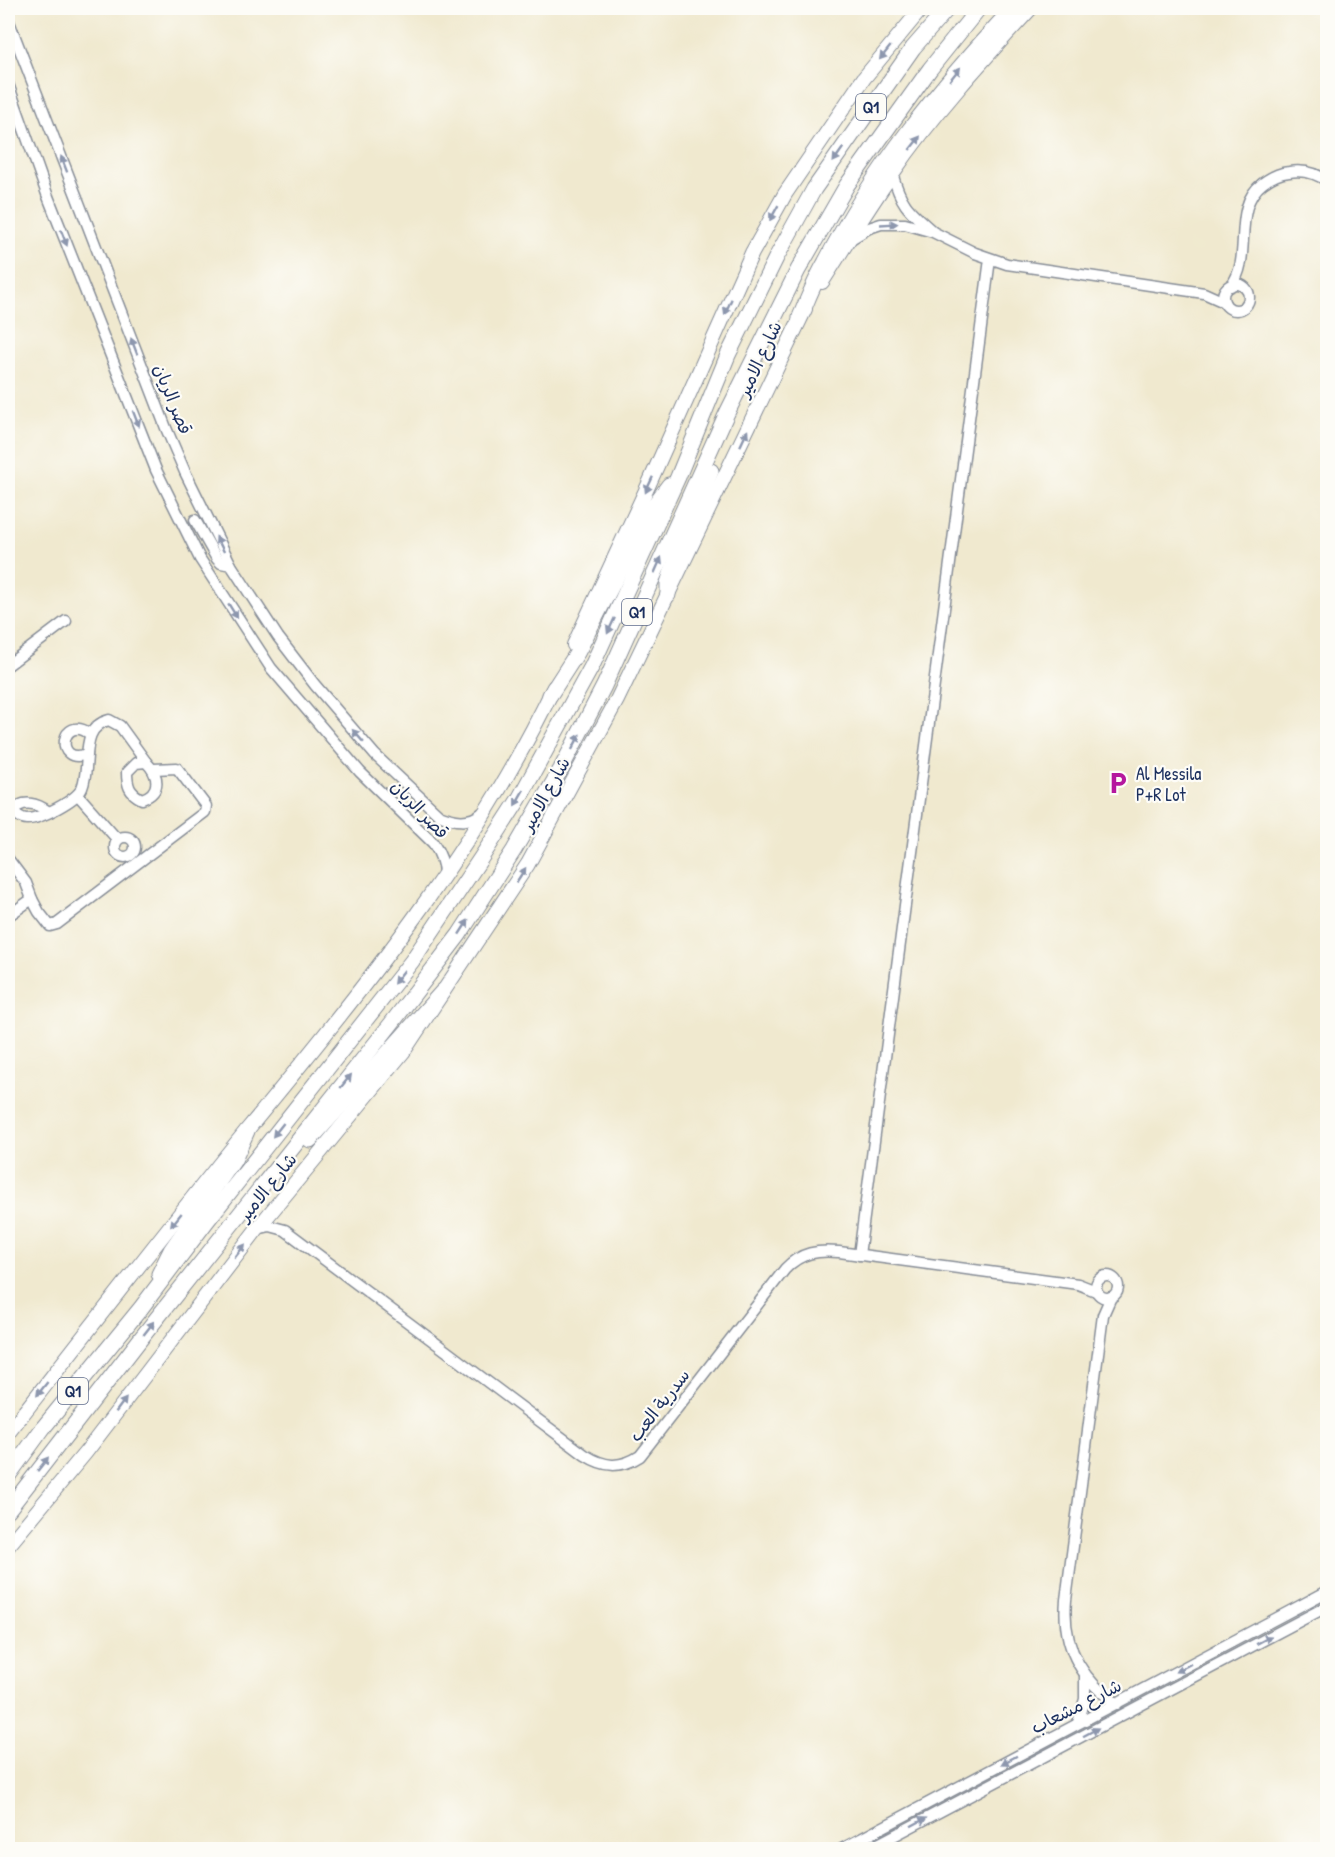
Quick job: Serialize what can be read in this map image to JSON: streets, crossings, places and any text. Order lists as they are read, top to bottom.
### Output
{
  "streets": {
    "highway": ["Q1", "شارع الامير"],
    "street": ["قصر الريان", "سدرية العب", "شارع مشعاب"]
  },
  "places": {
    "parking": ["Al Messila P+R Lot"]
  }
}
